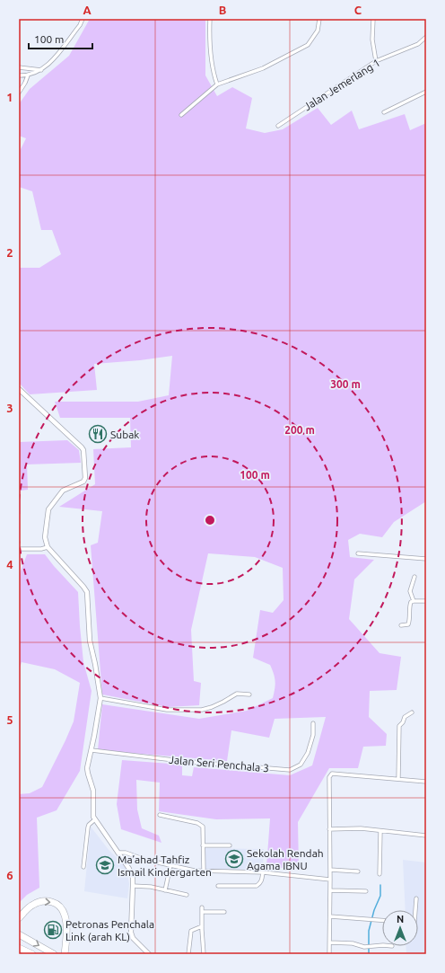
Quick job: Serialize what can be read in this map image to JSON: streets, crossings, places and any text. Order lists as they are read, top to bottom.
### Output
{
  "streets": {
    "street": ["Jalan Jemerlang 1", "Jalan Seri Penchala 3"]
  },
  "places": {
    "restaurant": ["Subak"],
    "school or university": ["Sekolah Rendah Agama IBNU", "Ma’ahad Tahfiz Ismail Kindergarten"],
    "fuel station": ["Petronas Penchala Link (arah KL)"]
  },
  "scale_bar": "100 m",
  "north": "top",
  "grid": {
    "columns": ["A", "B", "C"],
    "rows": [
      "1",
      "2",
      "3",
      "4",
      "5",
      "6"
    ]
  },
  "rings": ["300 m", "200 m", "100 m"]
}
